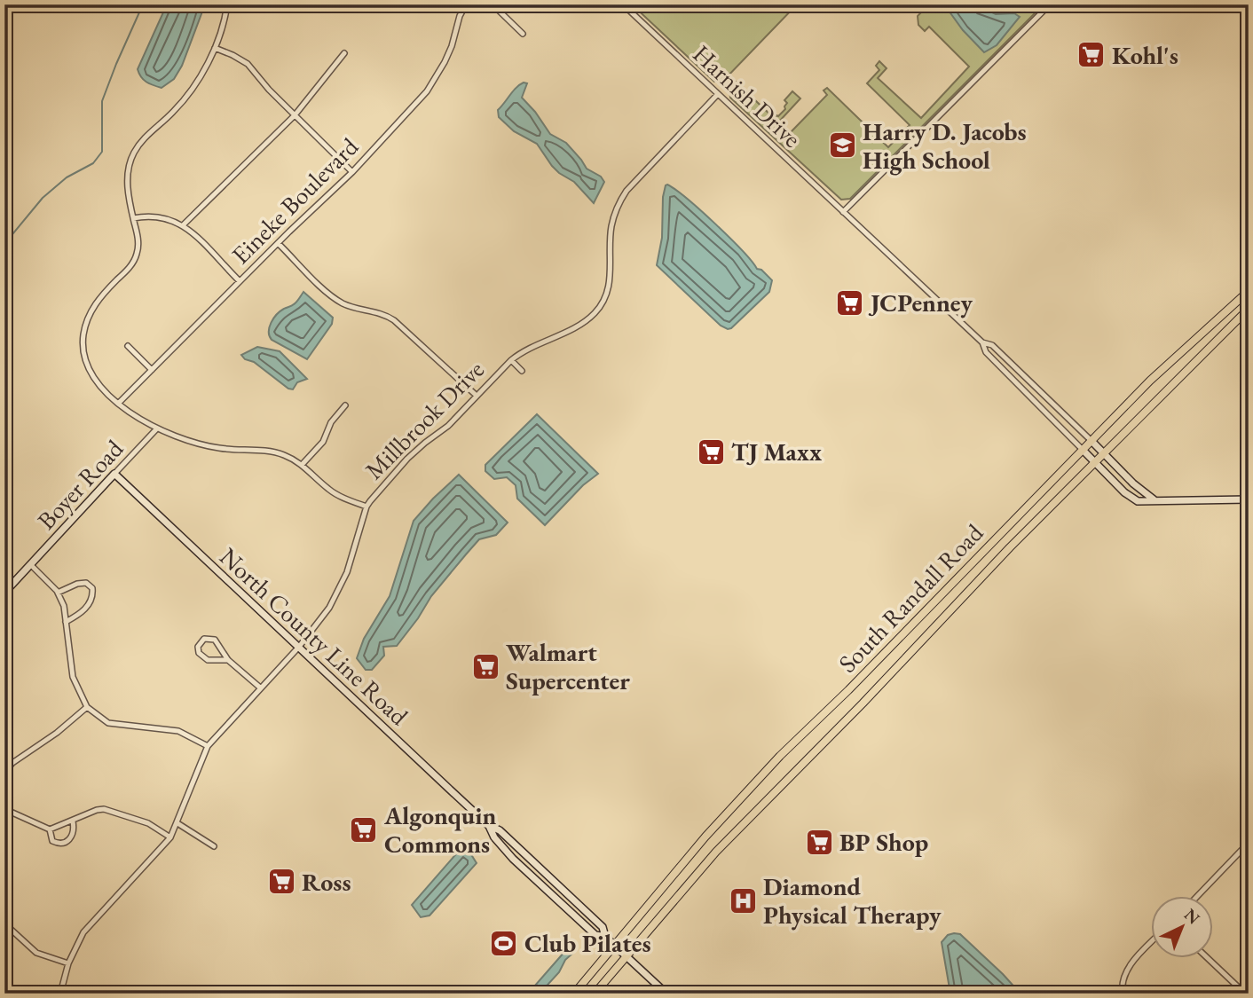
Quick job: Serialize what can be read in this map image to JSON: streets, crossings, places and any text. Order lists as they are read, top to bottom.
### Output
{
  "streets": {
    "main road": ["South Randall Road"],
    "street": [
      "Harnish Drive",
      "Eineke Boulevard",
      "Millbrook Drive",
      "Boyer Road",
      "North County Line Road"
    ]
  },
  "crossings": [
    ["Harnish Drive", "Millbrook Drive"],
    ["Harnish Drive", "South Randall Road"],
    ["Millbrook Drive", "North County Line Road"],
    ["Boyer Road", "North County Line Road"],
    ["South Randall Road", "North County Line Road"]
  ],
  "places": {
    "supermarket": [
      "Kohl's",
      "JCPenney",
      "TJ Maxx",
      "Walmart Supercenter",
      "Algonquin Commons",
      "BP Shop",
      "Ross"
    ],
    "school or university": ["Harry D. Jacobs High School"],
    "hospital": ["Diamond Physical Therapy"],
    "sports": ["Club Pilates"]
  },
  "north": "top right"
}
